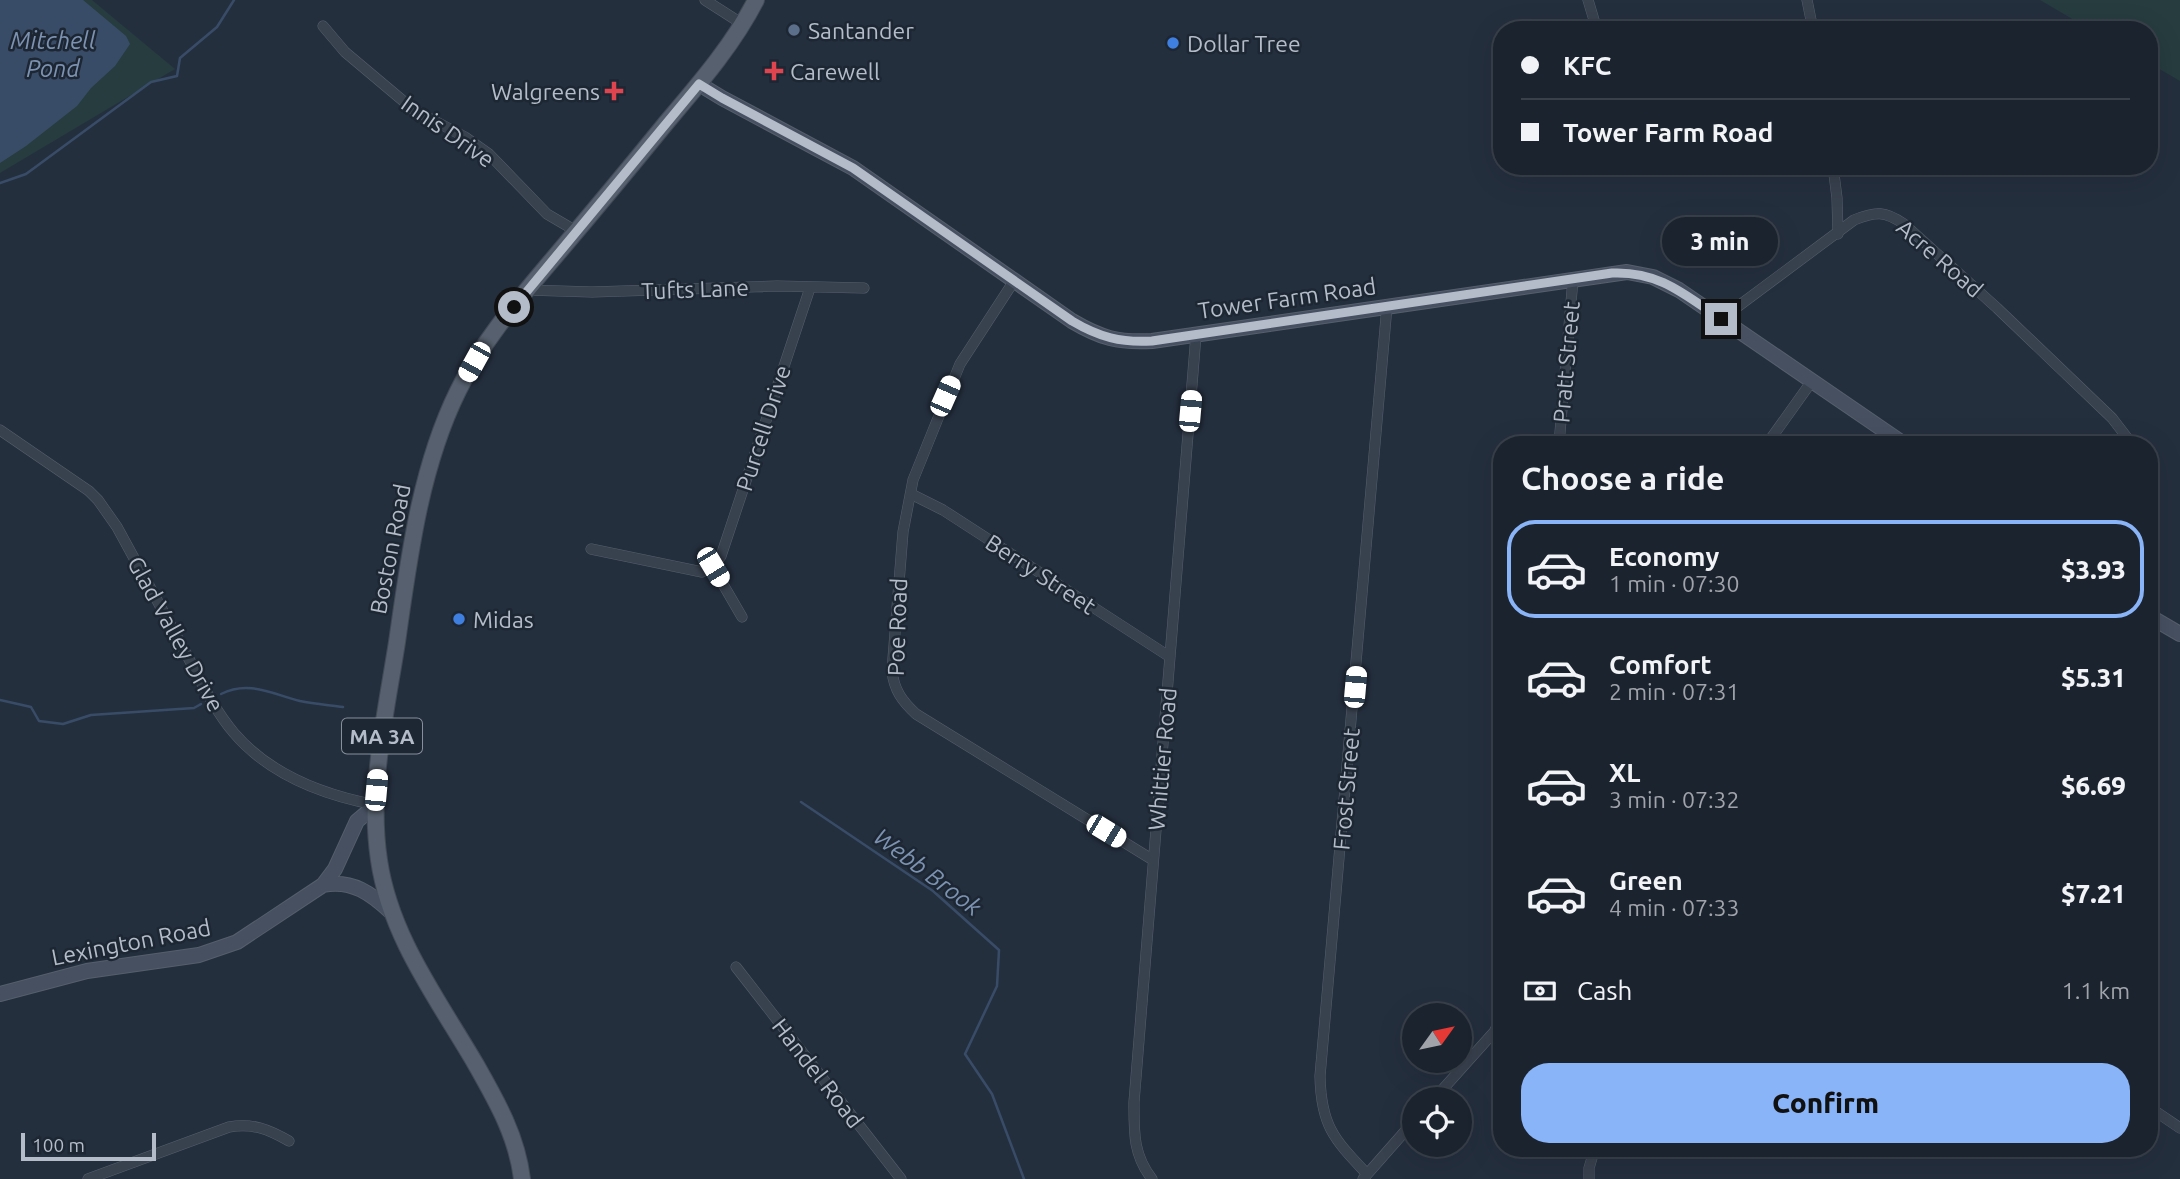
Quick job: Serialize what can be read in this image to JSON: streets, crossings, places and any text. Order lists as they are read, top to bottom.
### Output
{
  "streets": {
    "main road": ["Boston Road", "MA 3A"],
    "street": [
      "Innis Drive",
      "Acre Road",
      "Tufts Lane",
      "Tower Farm Road",
      "Pratt Street",
      "Purcell Drive",
      "Berry Street",
      "Poe Road",
      "Glad Valley Drive",
      "Whittier Road",
      "Frost Street",
      "Lexington Road",
      "Handel Road"
    ]
  },
  "crossings": [
    ["Innis Drive", "Boston Road"],
    ["Acre Road", "Tower Farm Road"],
    ["Tufts Lane", "Purcell Drive"],
    ["Tufts Lane", "Boston Road"],
    ["Tower Farm Road", "Pratt Street"],
    ["Tower Farm Road", "Boston Road"],
    ["Tower Farm Road", "Poe Road"],
    ["Tower Farm Road", "Whittier Road"],
    ["Tower Farm Road", "Frost Street"],
    ["Boston Road", "Glad Valley Drive"],
    ["Boston Road", "Lexington Road"],
    ["Berry Street", "Poe Road"],
    ["Berry Street", "Whittier Road"],
    ["Poe Road", "Whittier Road"],
    ["Glad Valley Drive", "Lexington Road"]
  ],
  "water": ["Mitchell Pond", "Webb Brook"],
  "places": {
    "other": ["Santander", "Dollar Tree", "Midas"],
    "health": ["Carewell", "Walgreens"]
  },
  "scale_bar": "100 m",
  "north": "top right",
  "page": {
    "banner": ["KFC", "Tower Farm Road"],
    "bubble": "3 min",
    "heading": "Choose a ride",
    "list": [
      {
        "name": "Economy",
        "note": "1 min · 07:30",
        "value": "$3.93"
      },
      {
        "name": "Comfort",
        "note": "2 min · 07:31",
        "value": "$5.31"
      },
      {
        "name": "XL",
        "note": "3 min · 07:32",
        "value": "$6.69"
      },
      {
        "name": "Green",
        "note": "4 min · 07:33",
        "value": "$7.21"
      }
    ],
    "pay": ["Cash", "1.1 km"],
    "buttons": "Confirm",
    "scale": "100 m"
  }
}
